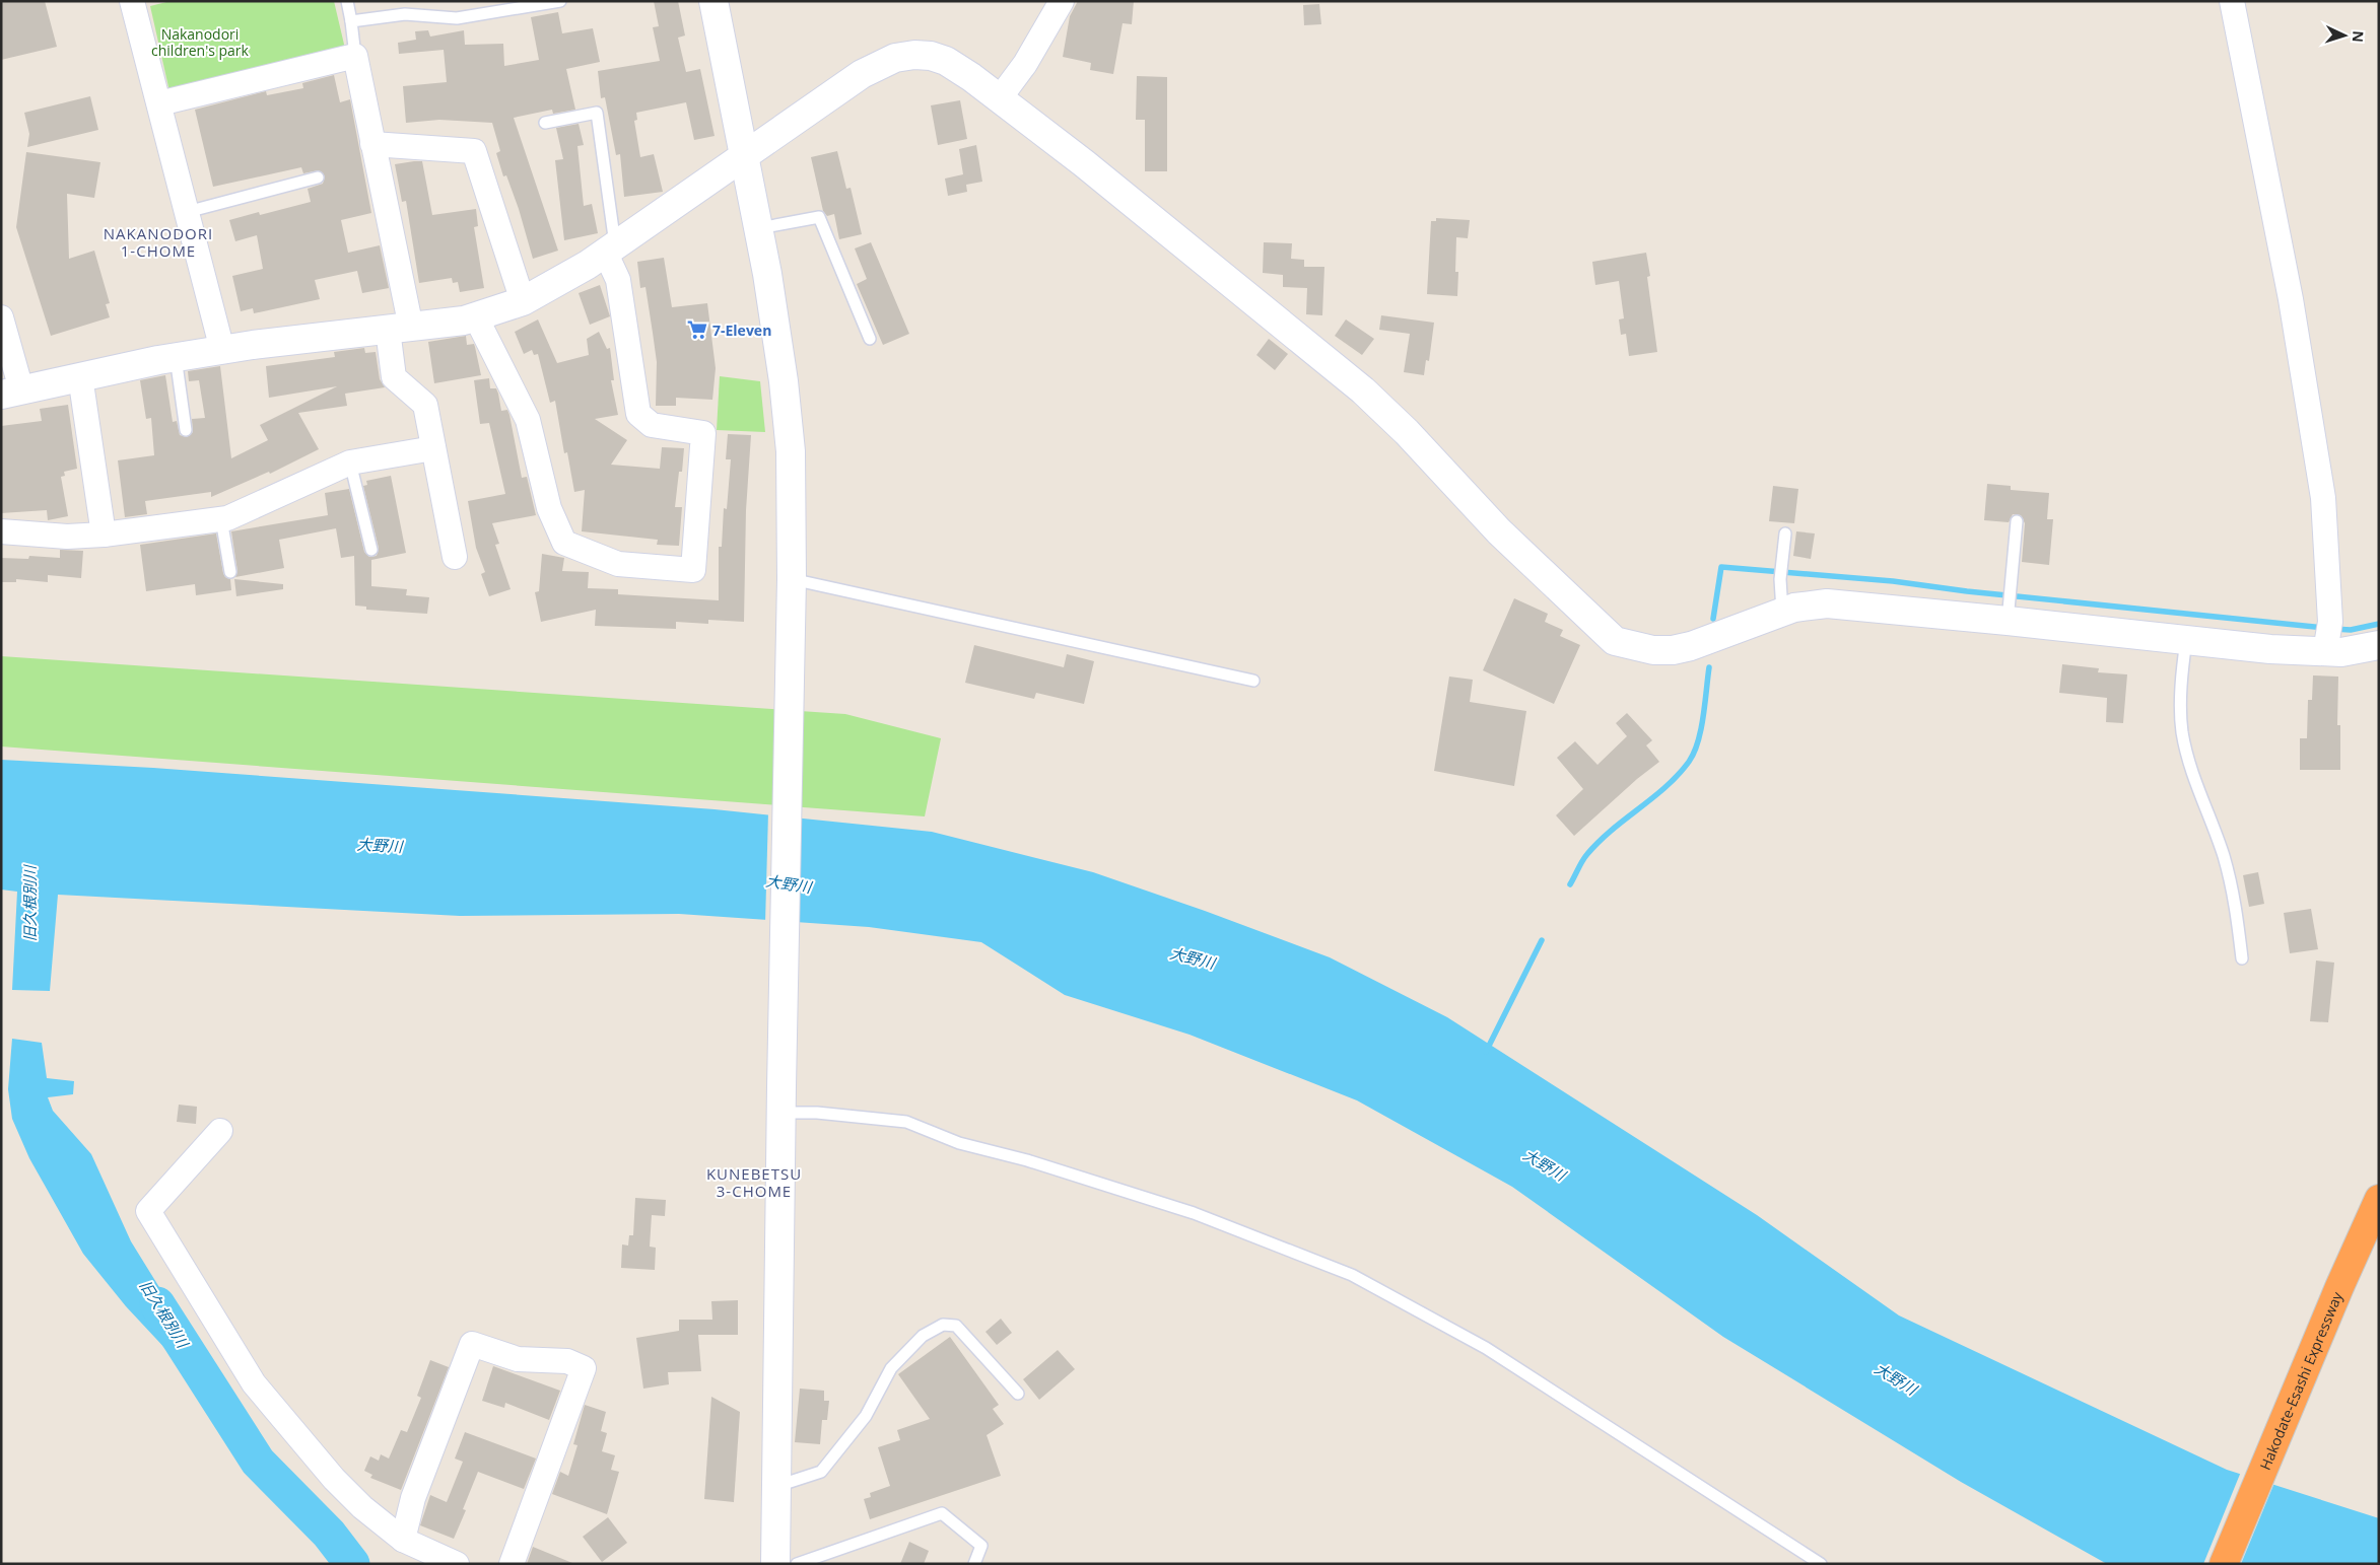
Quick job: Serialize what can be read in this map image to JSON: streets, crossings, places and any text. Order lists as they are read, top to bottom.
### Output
{
  "streets": {
    "highway": ["Hakodate-Esashi Expressway"]
  },
  "districts": ["NAKANODORI 1-CHOME", "KUNEBETSU 3-CHOME"],
  "water": ["大野川", "旧久根別川"],
  "parks": ["Nakanodori children's park"],
  "places": {
    "supermarket": ["7-Eleven"]
  },
  "north": "right"
}
